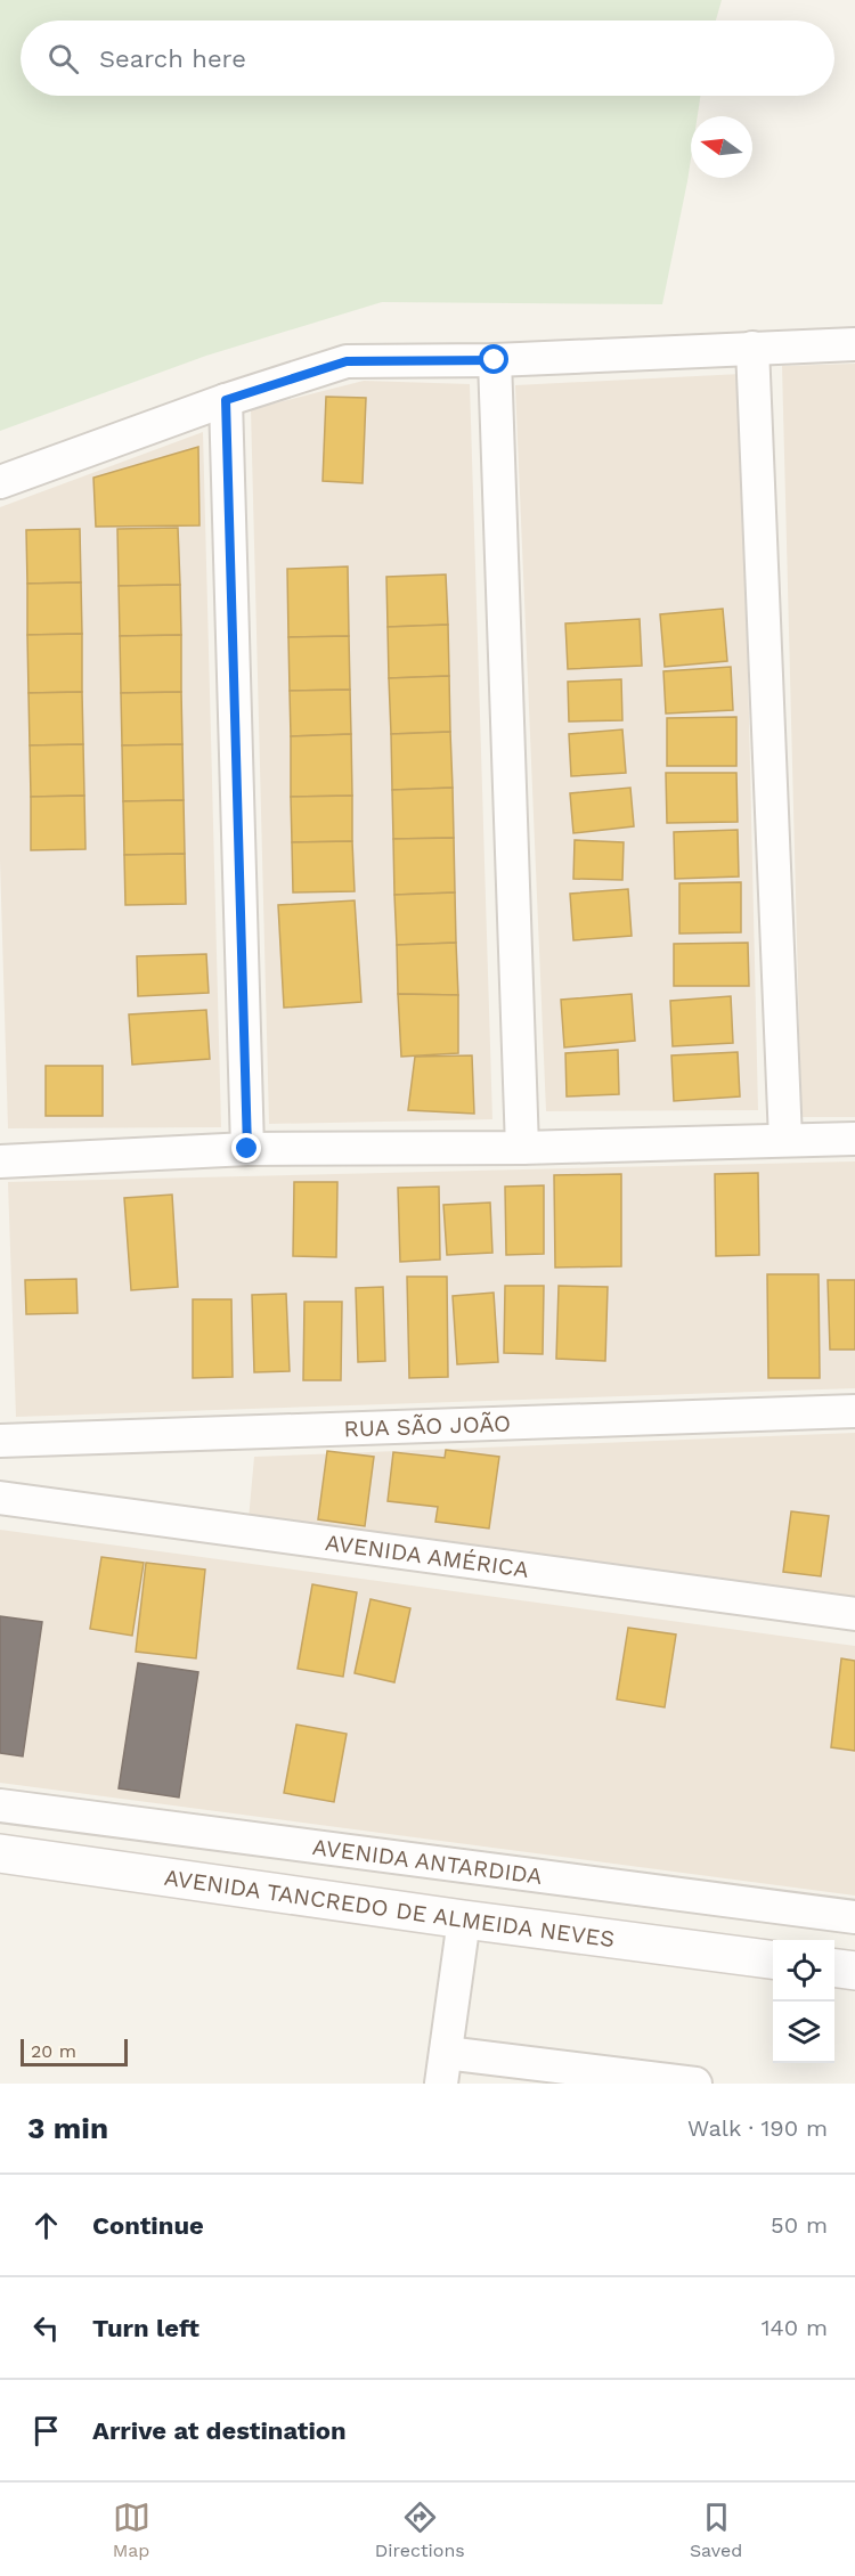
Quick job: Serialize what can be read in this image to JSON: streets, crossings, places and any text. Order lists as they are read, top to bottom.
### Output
{
  "streets": {
    "main road": ["AVENIDA TANCREDO DE ALMEIDA NEVES"],
    "street": ["RUA SÃO JOÃO", "AVENIDA AMÉRICA", "AVENIDA ANTARDIDA"]
  },
  "scale_bar": "20 m",
  "north": "left",
  "page": {
    "search": "Search here",
    "scale": "20 m",
    "heading": ["3 min", "Walk · 190 m"],
    "list": [
      ["Continue", "50 m"],
      ["Turn left", "140 m"],
      "Arrive at destination"
    ],
    "nav": ["Map", "Directions", "Saved"]
  }
}
